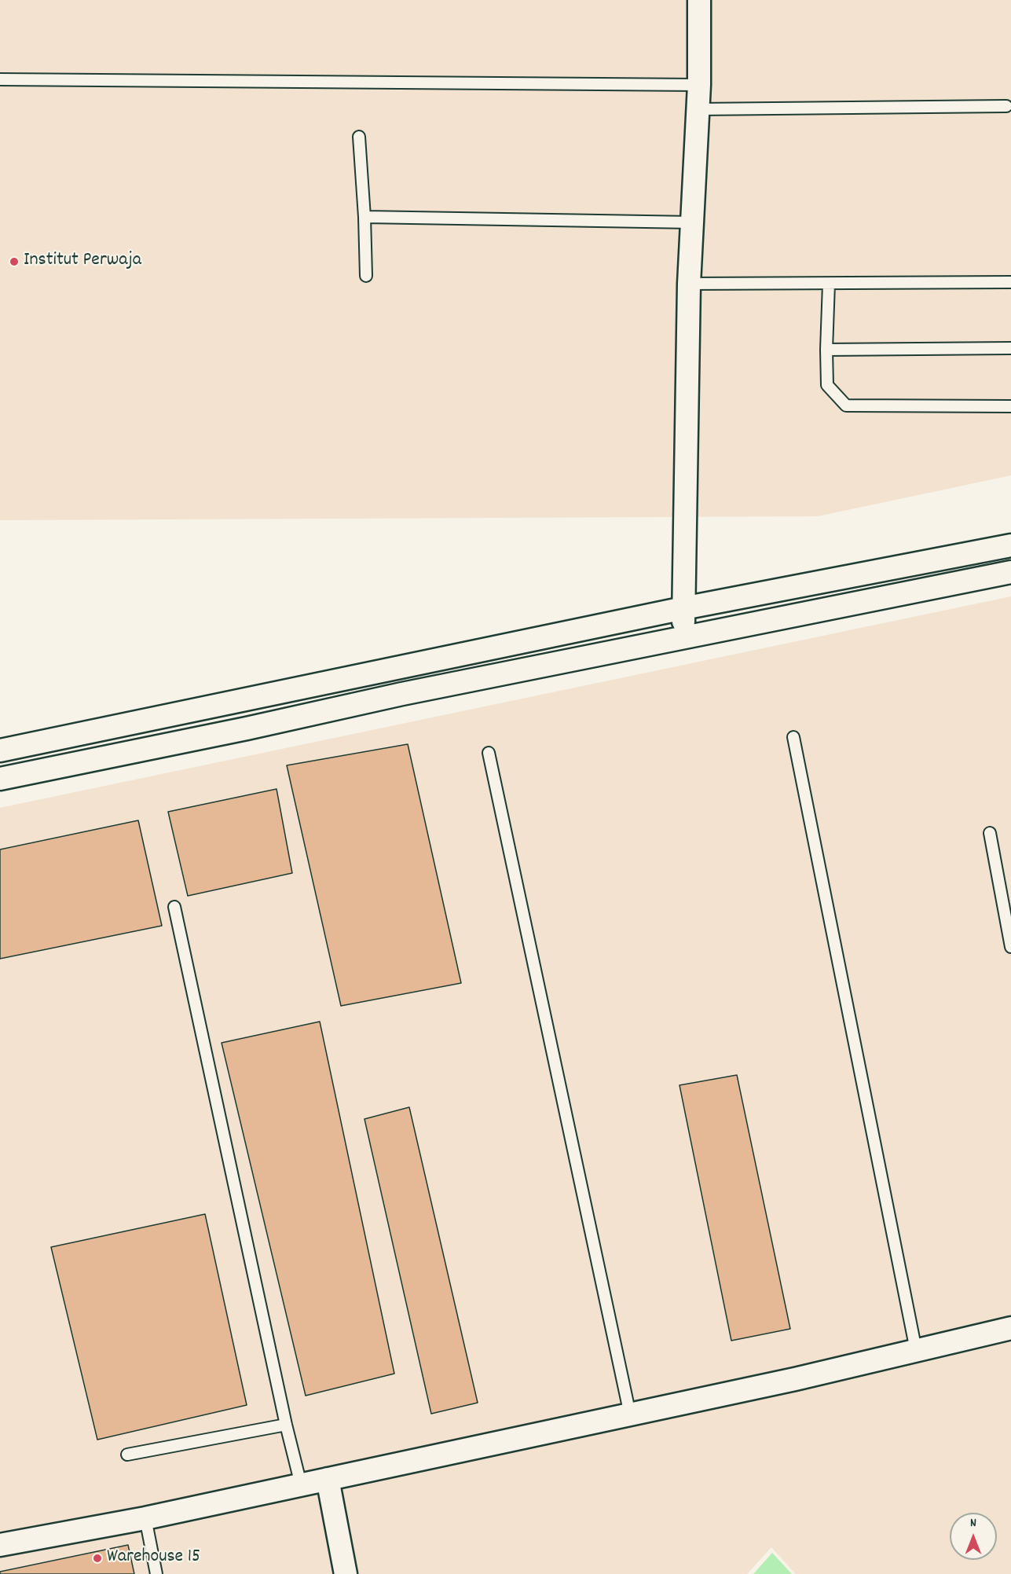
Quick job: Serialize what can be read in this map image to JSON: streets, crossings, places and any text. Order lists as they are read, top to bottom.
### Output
{
  "places": ["Institut Perwaja", "Warehouse 15"],
  "north": "top"
}
